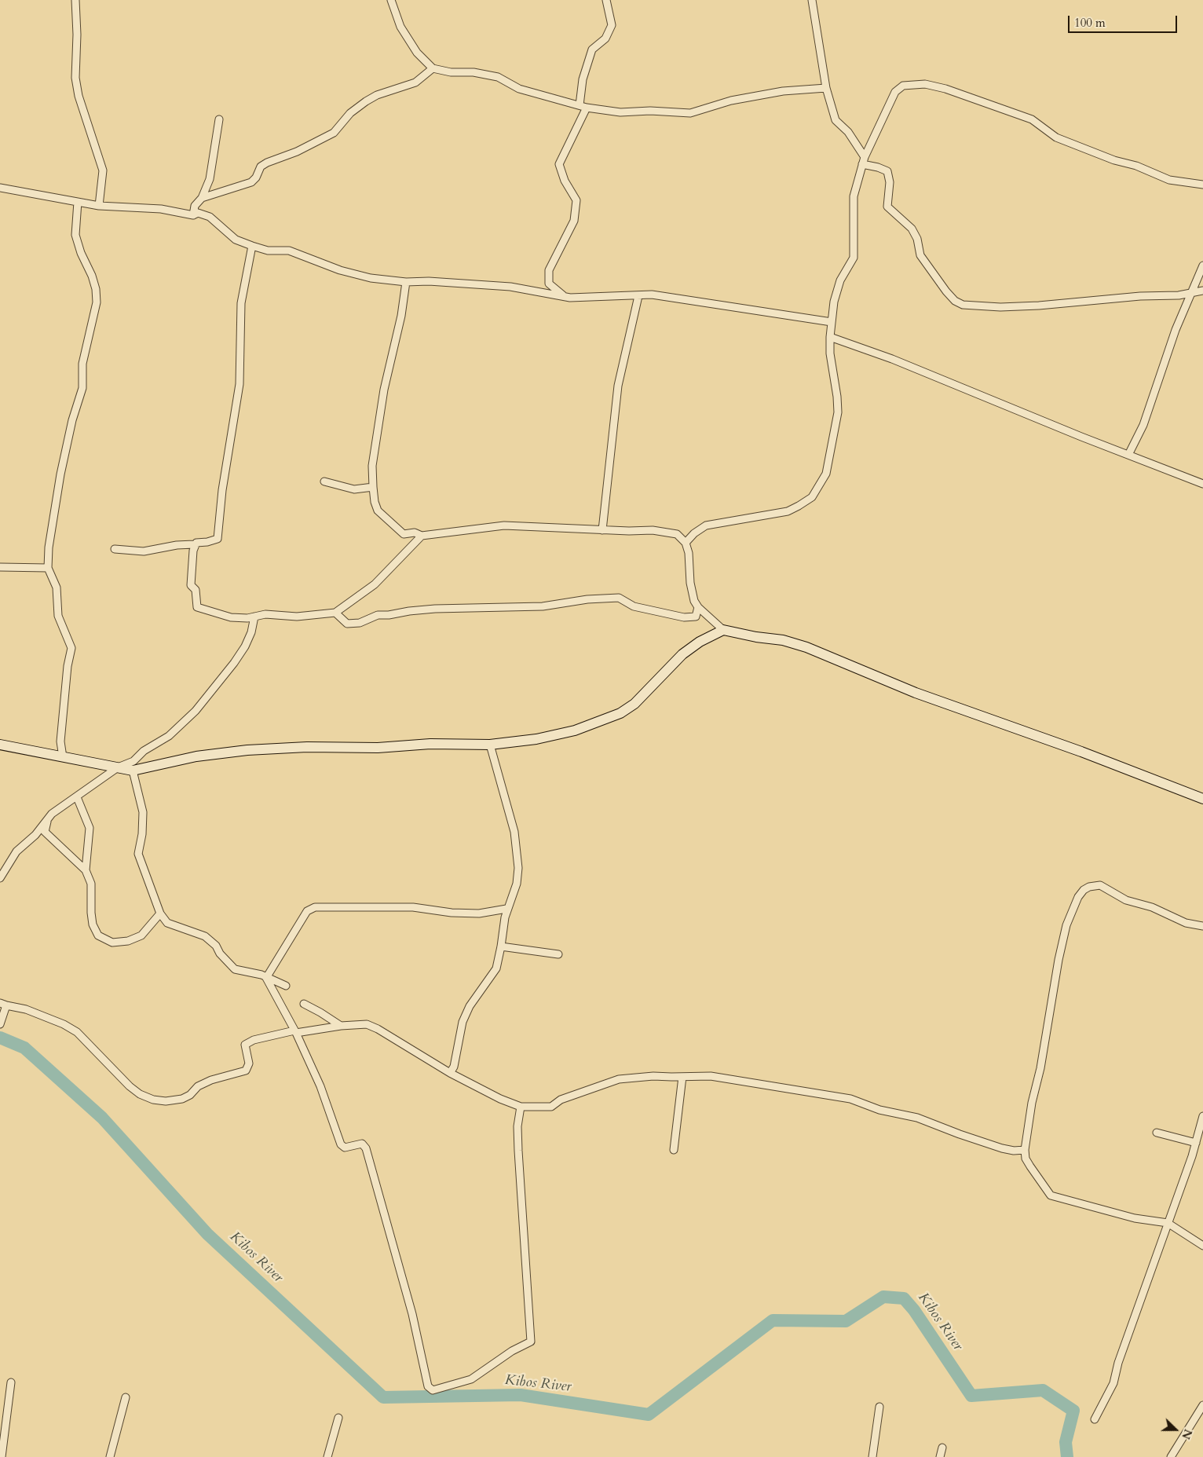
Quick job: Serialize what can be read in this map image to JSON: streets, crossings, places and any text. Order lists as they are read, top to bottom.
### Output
{
  "water": ["Kibos River"],
  "scale_bar": "100 m",
  "north": "right"
}
